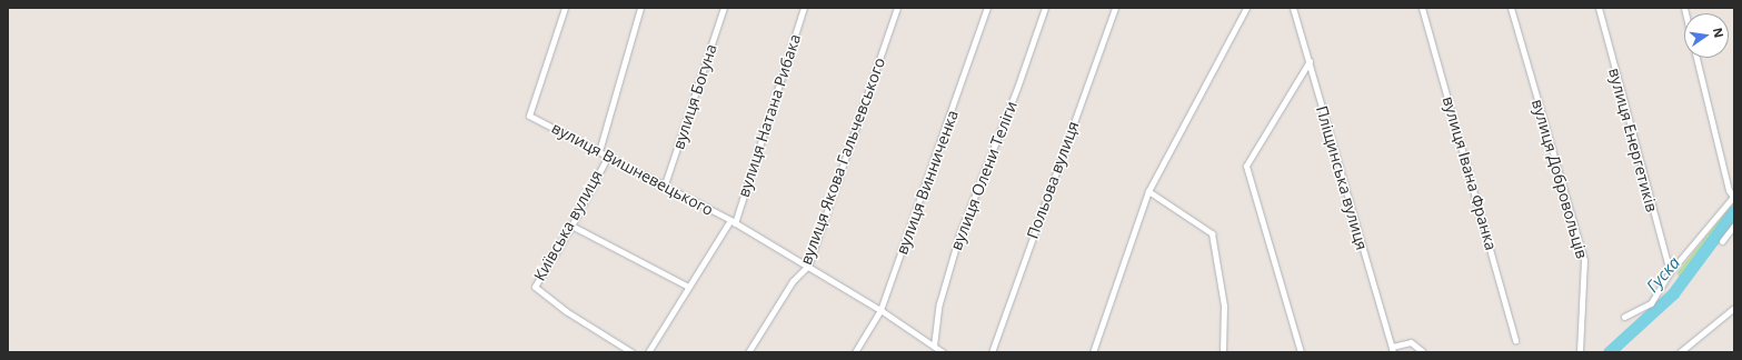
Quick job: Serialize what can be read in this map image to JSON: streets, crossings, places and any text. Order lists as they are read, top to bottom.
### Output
{
  "streets": {
    "street": [
      "вулиця Богуна",
      "вулиця Натана Рибака",
      "вулиця Енергетиків",
      "вулиця Якова Гальчевського",
      "вулиця Вишневецького",
      "вулиця Івана Франка",
      "вулиця Олени Теліги",
      "Пліщинська вулиця",
      "вулиця Добровольців",
      "Польова вулиця",
      "вулиця Винниченка",
      "Київська вулиця"
    ]
  },
  "crossings": [
    ["вулиця Богуна", "вулиця Вишневецького"],
    ["вулиця Натана Рибака", "вулиця Вишневецького"],
    ["вулиця Якова Гальчевського", "вулиця Вишневецького"],
    ["вулиця Вишневецького", "вулиця Олени Теліги"],
    ["вулиця Вишневецького", "вулиця Винниченка"],
    ["вулиця Вишневецького", "Київська вулиця"]
  ],
  "water": ["Гуска"],
  "north": "right"
}
